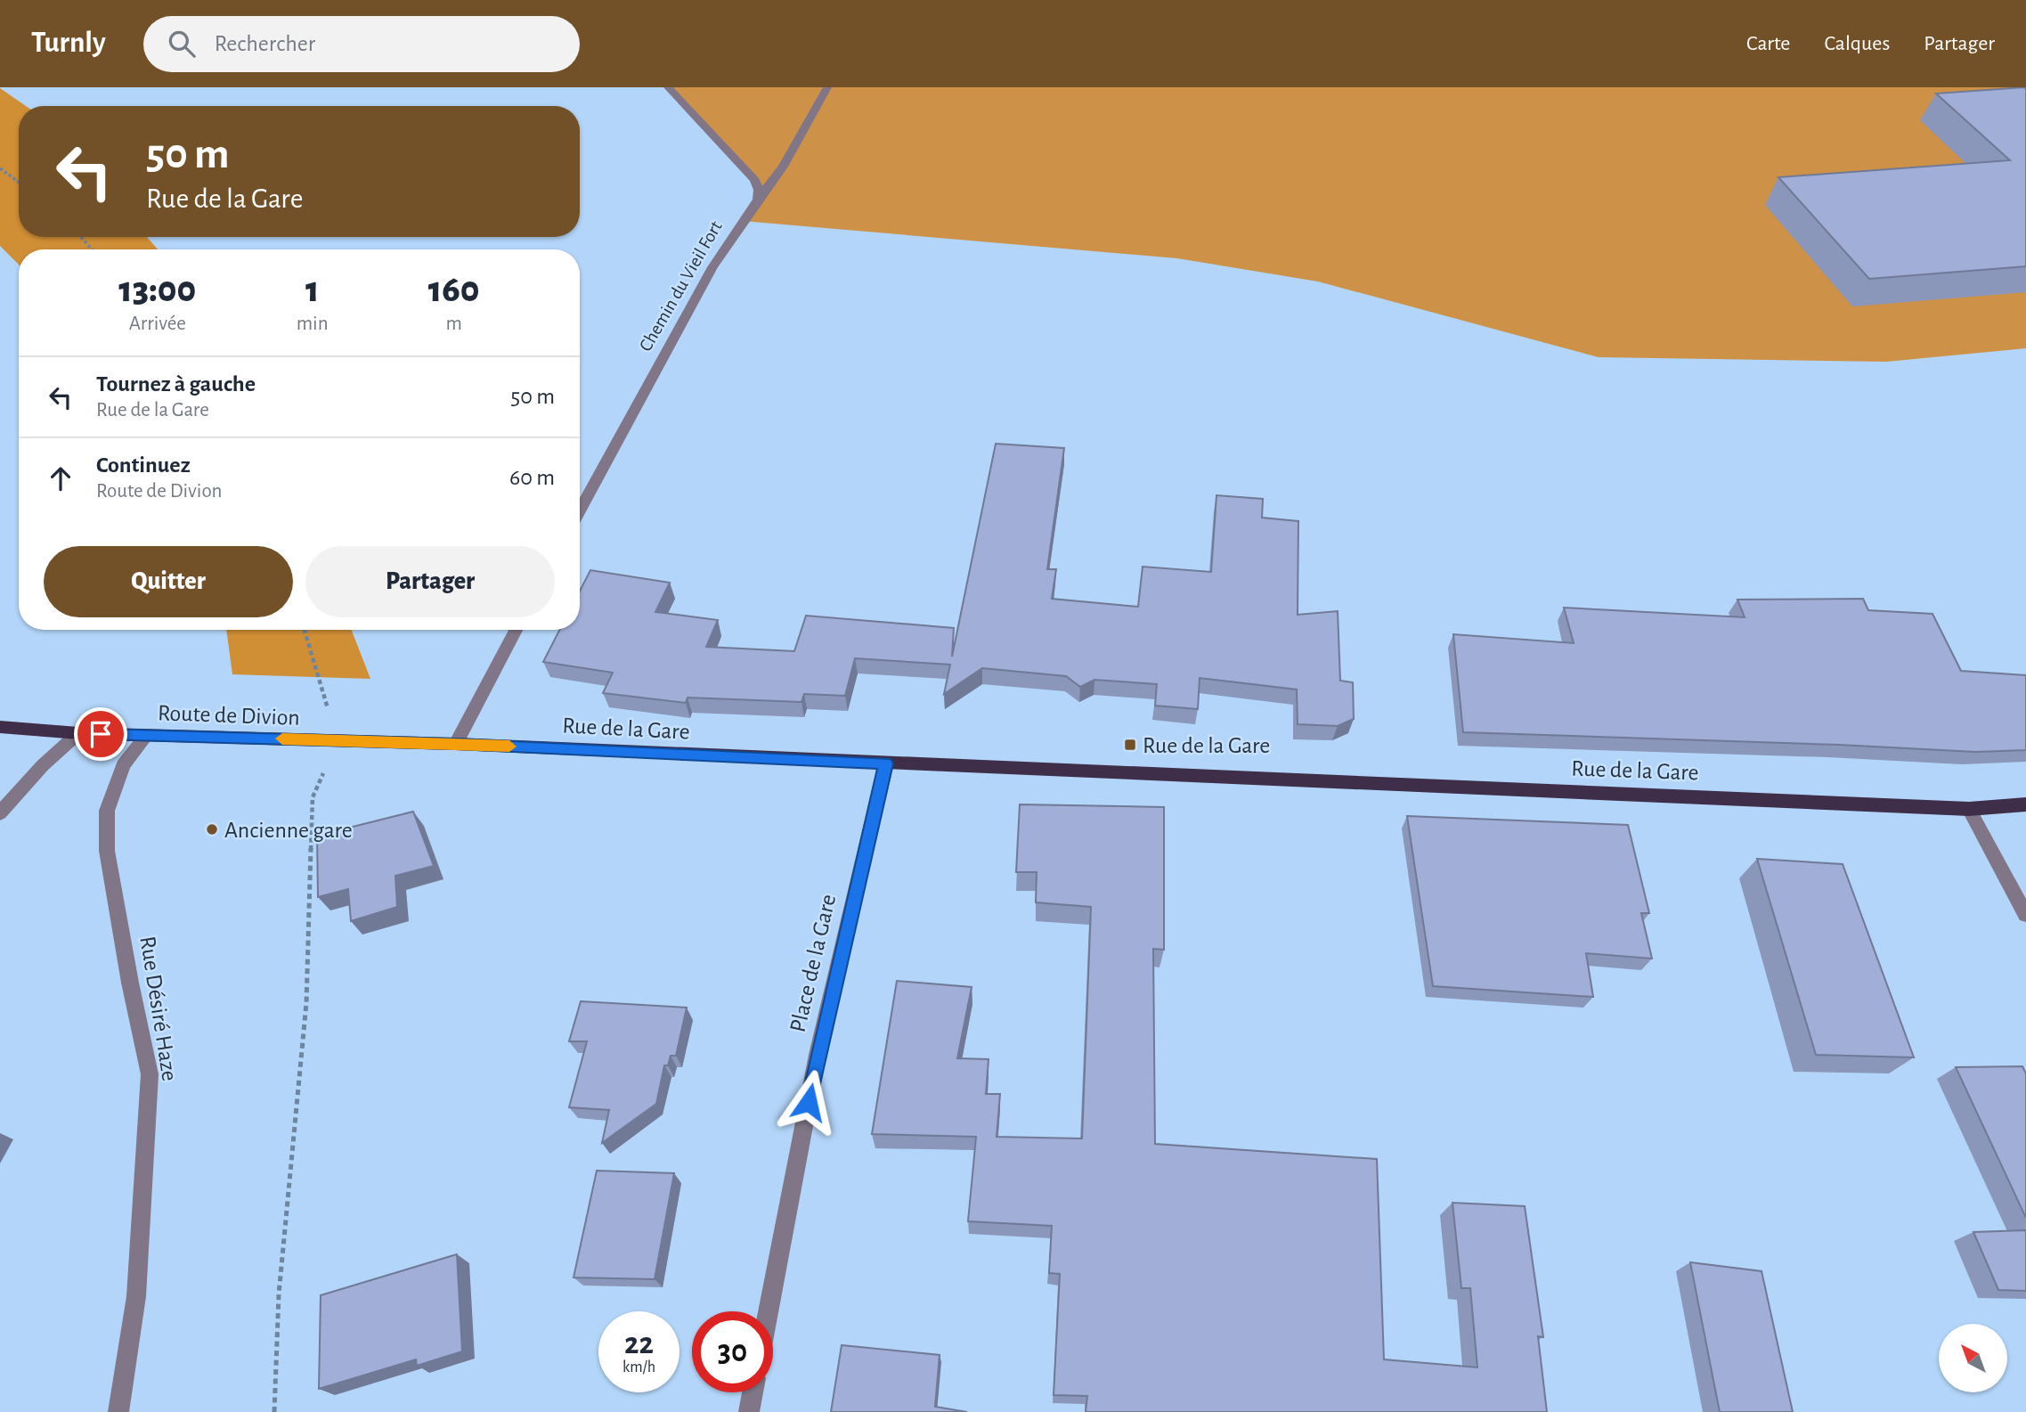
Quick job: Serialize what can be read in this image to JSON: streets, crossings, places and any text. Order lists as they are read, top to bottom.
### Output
{
  "streets": {
    "main road": ["Route de Divion", "Rue de la Gare"],
    "street": ["Chemin du Vieil Fort", "Place de la Gare", "Rue Désiré Haze"]
  },
  "crossings": [
    ["Route de Divion", "Rue de la Gare"],
    ["Route de Divion", "Rue Désiré Haze"],
    ["Rue de la Gare", "Place de la Gare"]
  ],
  "places": {
    "transit": ["Rue de la Gare"],
    "other": ["Ancienne gare"]
  },
  "north": "top left",
  "page": {
    "header": "Turnly",
    "search": "Rechercher",
    "nav": ["Carte", "Calques", "Partager"],
    "turn": ["50 m", "Rue de la Gare"],
    "eta": [
      "13:00",
      "Arrivée",
      "1",
      "min",
      "160",
      "m"
    ],
    "list": [
      {
        "name": "Tournez à gauche",
        "note": "Rue de la Gare",
        "value": "50 m"
      },
      {
        "name": "Continuez",
        "note": "Route de Divion",
        "value": "60 m"
      }
    ],
    "buttons": ["Quitter", "Partager"],
    "speed": "22 km/h",
    "limit": "30"
  }
}
